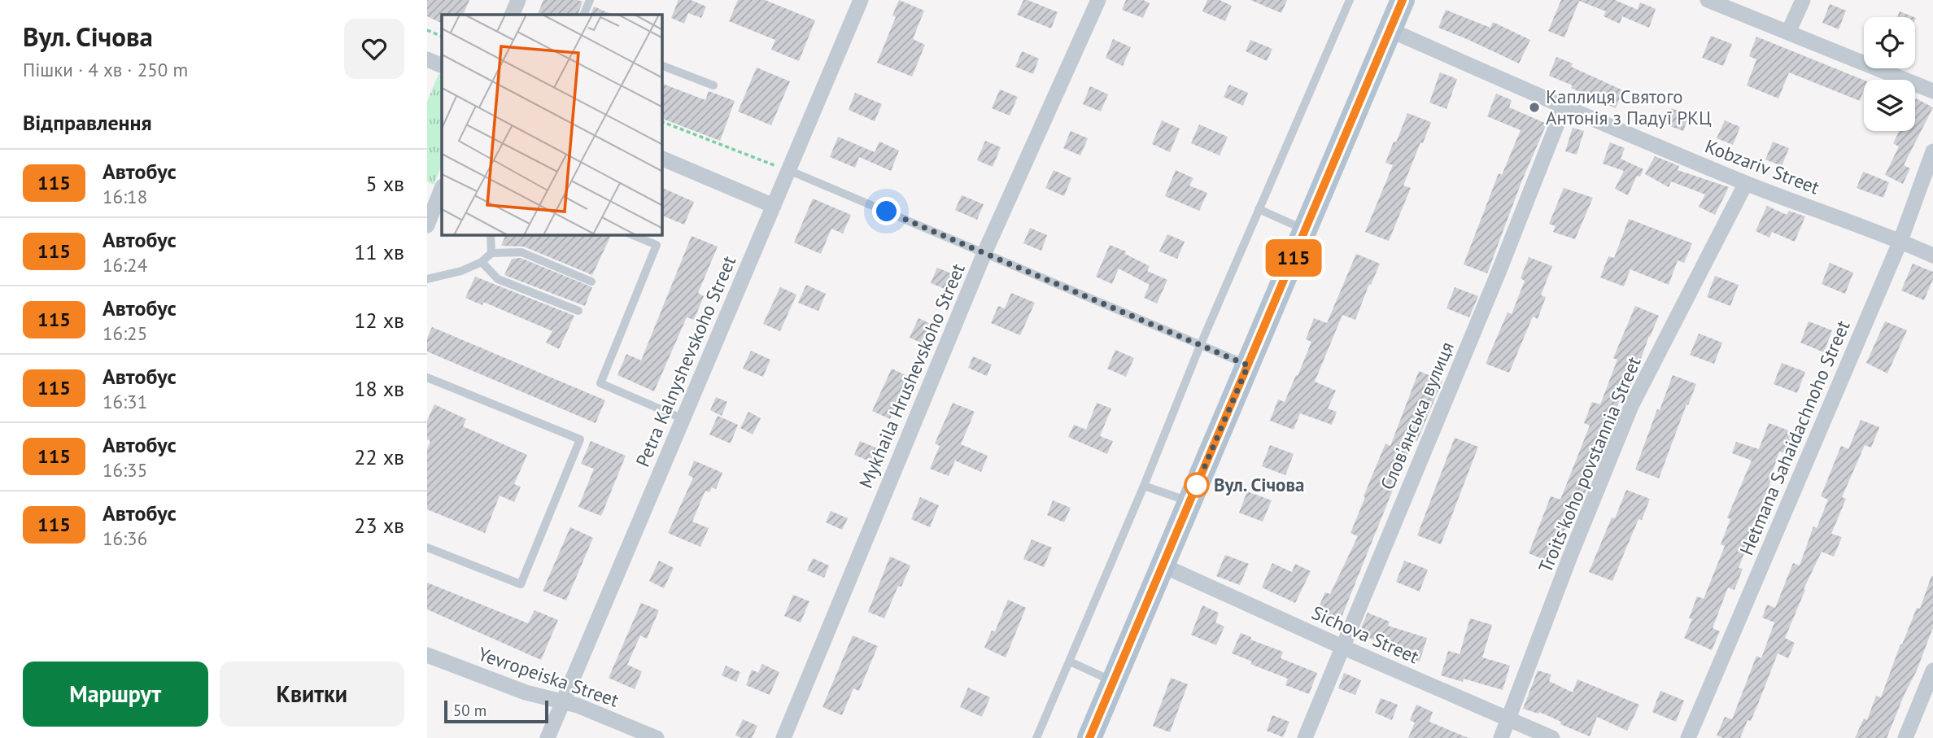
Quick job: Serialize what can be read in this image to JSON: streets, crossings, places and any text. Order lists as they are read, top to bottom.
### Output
{
  "streets": {
    "street": [
      "Kobzariv Street",
      "Petra Kalnyshevskoho Street",
      "Mykhaila Hrushevskoho Street",
      "Словʼянська вулиця",
      "Hetmana Sahaidachnoho Street",
      "Troits'koho povstannia Street",
      "Sichova Street",
      "Yevropeiska Street"
    ]
  },
  "crossings": [
    ["Kobzariv Street", "Словʼянська вулиця"],
    ["Kobzariv Street", "Hetmana Sahaidachnoho Street"],
    ["Kobzariv Street", "Troits'koho povstannia Street"],
    ["Petra Kalnyshevskoho Street", "Yevropeiska Street"],
    ["Словʼянська вулиця", "Sichova Street"],
    ["Troits'koho povstannia Street", "Sichova Street"]
  ],
  "places": ["Каплиця Святого Антонія з Падуї РКЦ", "Вул. Січова"],
  "lines": ["bus line 115"],
  "scale_bar": "50 m",
  "page": {
    "heading": [
      ["Вул. Січова", "Пішки · 4 хв · 250 m"],
      "Відправлення"
    ],
    "on_map": "115",
    "list": [
      {
        "mark": "115",
        "name": "Автобус",
        "note": "16:18",
        "value": "5 хв"
      },
      {
        "mark": "115",
        "name": "Автобус",
        "note": "16:24",
        "value": "11 хв"
      },
      {
        "mark": "115",
        "name": "Автобус",
        "note": "16:25",
        "value": "12 хв"
      },
      {
        "mark": "115",
        "name": "Автобус",
        "note": "16:31",
        "value": "18 хв"
      },
      {
        "mark": "115",
        "name": "Автобус",
        "note": "16:35",
        "value": "22 хв"
      },
      {
        "mark": "115",
        "name": "Автобус",
        "note": "16:36",
        "value": "23 хв"
      }
    ],
    "buttons": ["Маршрут", "Квитки"],
    "scale": "50 m"
  }
}
